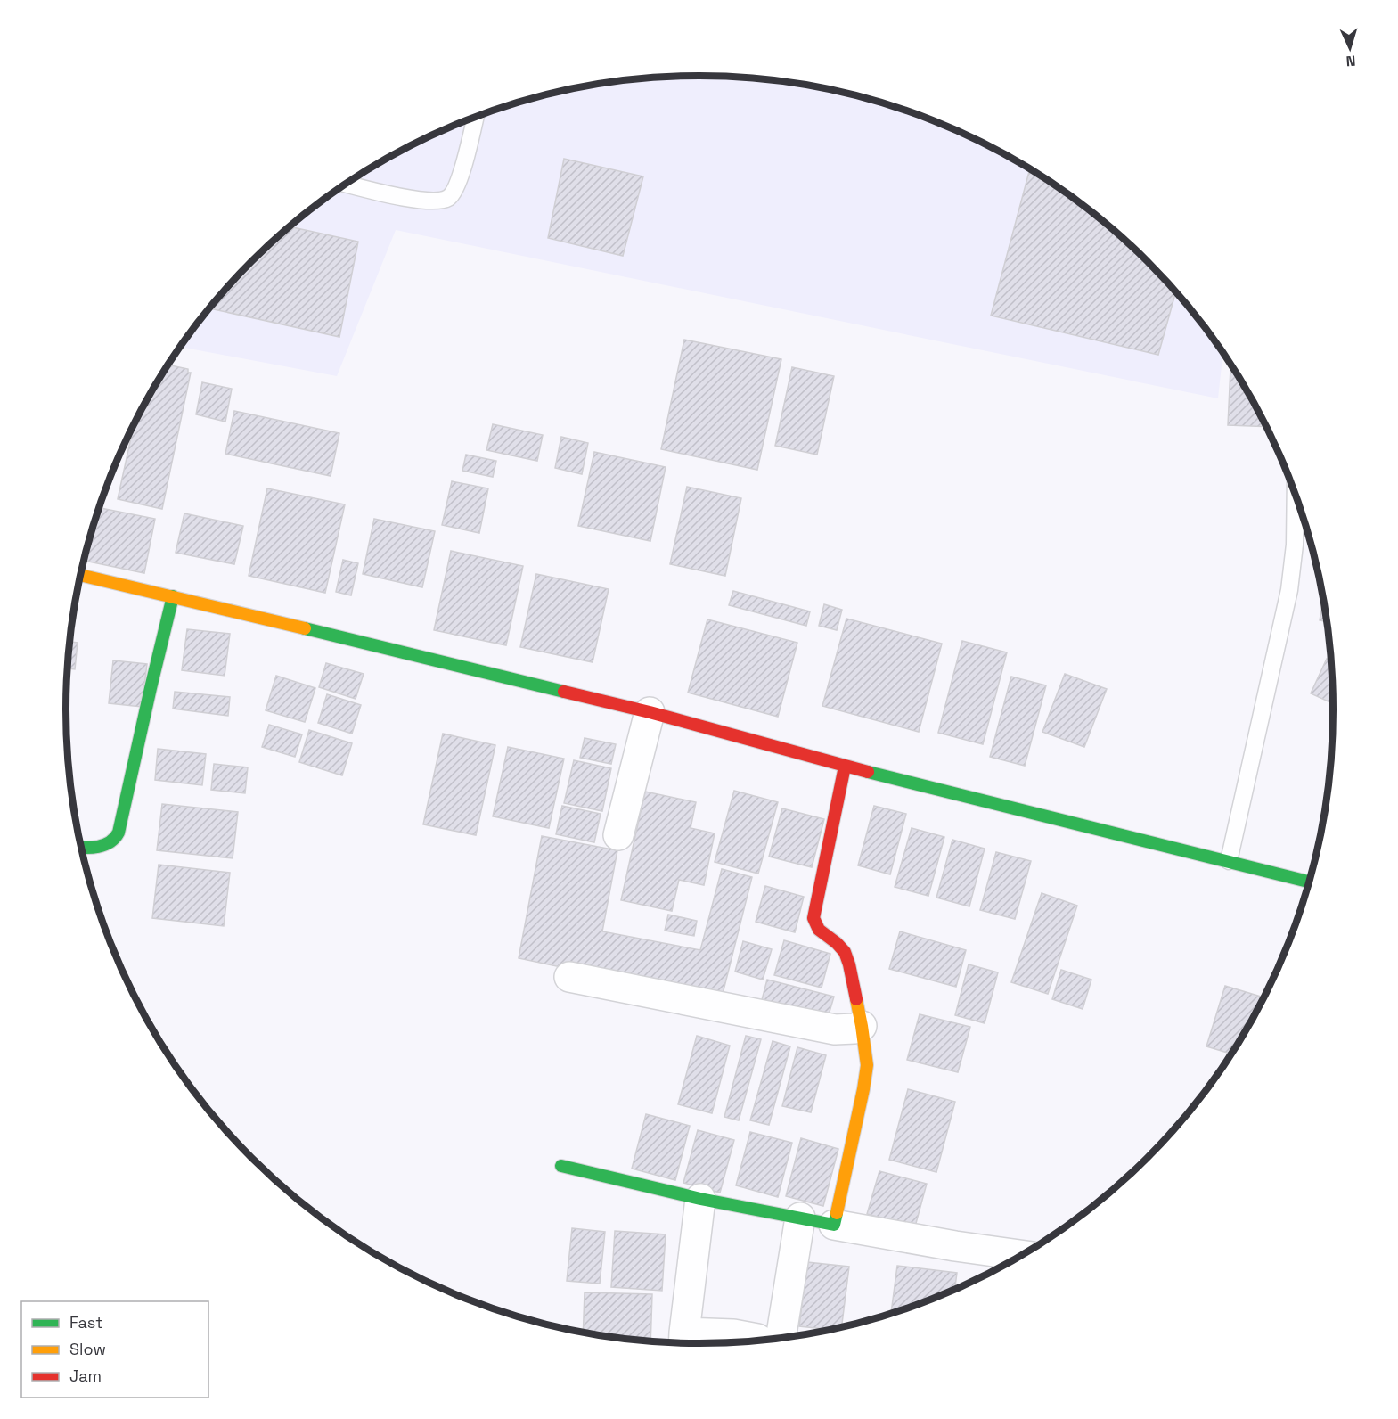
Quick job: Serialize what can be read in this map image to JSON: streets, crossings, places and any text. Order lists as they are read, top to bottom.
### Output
{
  "legend": ["Fast", "Slow", "Jam"],
  "north": "bottom"
}
